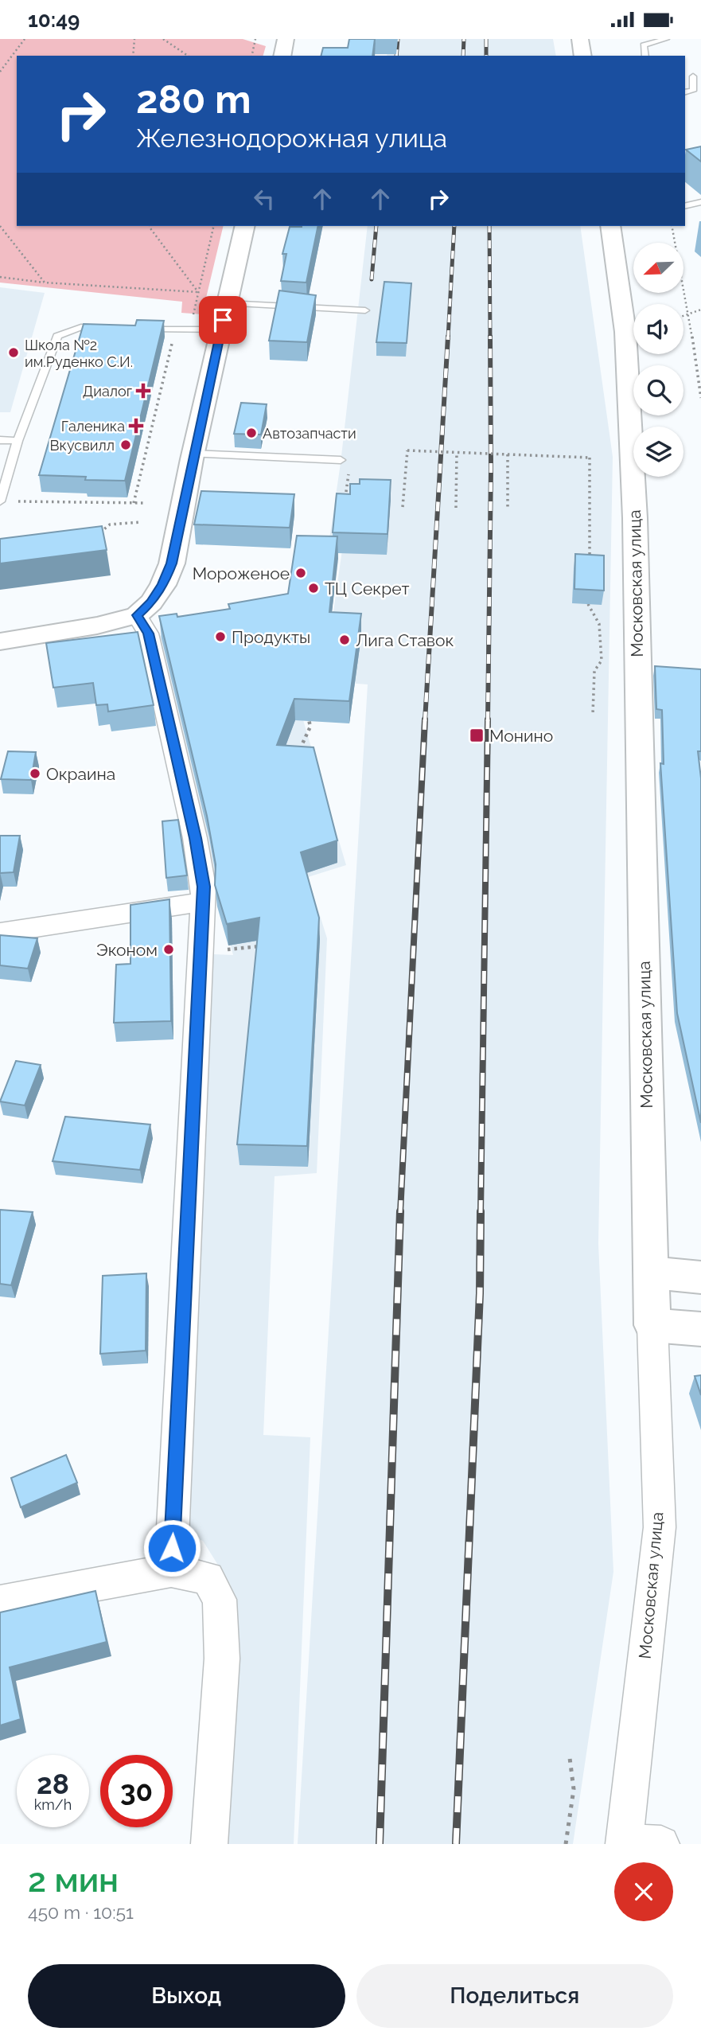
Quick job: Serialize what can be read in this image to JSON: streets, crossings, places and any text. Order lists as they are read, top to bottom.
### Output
{
  "streets": {
    "street": ["Московская улица"]
  },
  "places": {
    "other": [
      "Школа №2 им.Руденко С.И.",
      "Автозапчасти",
      "Вкусвилл",
      "Мороженое",
      "ТЦ Секрет",
      "Продукты",
      "Лига Ставок",
      "Окраина",
      "Эконом"
    ],
    "health": ["Диалог", "Галеника"],
    "transit": ["Монино"]
  },
  "north": "bottom left",
  "page": {
    "status": "10:49",
    "turn": ["280 m", "Железнодорожная улица"],
    "speed": "28 km/h",
    "limit": "30",
    "heading": ["2 мин", "450 m · 10:51"],
    "buttons": ["Выход", "Поделиться"]
  }
}
